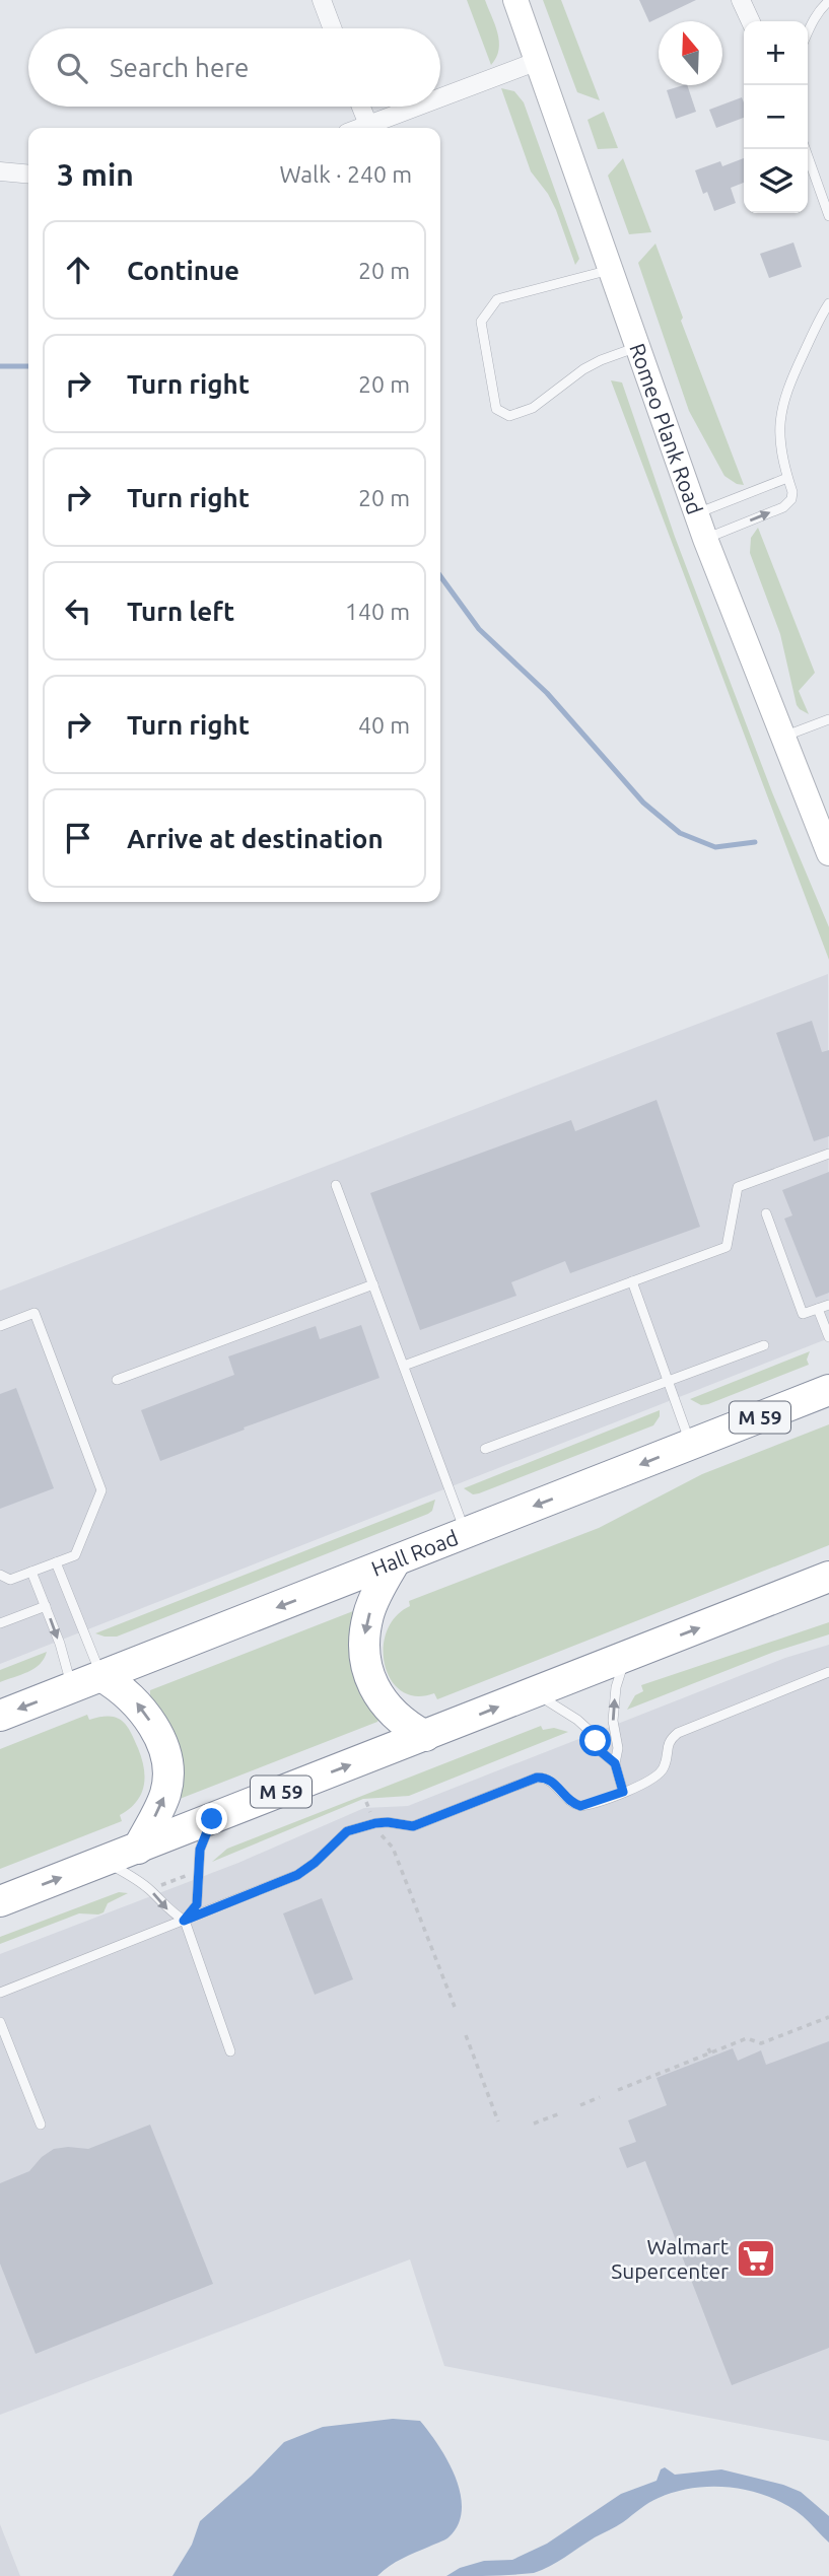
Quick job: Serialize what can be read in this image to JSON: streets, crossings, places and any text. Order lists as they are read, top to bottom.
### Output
{
  "streets": {
    "highway": ["M 59", "Hall Road"],
    "main road": ["Romeo Plank Road"]
  },
  "places": {
    "supermarket": ["Walmart Supercenter"]
  },
  "north": "top",
  "page": {
    "map_buttons": ["+", "−"],
    "search": "Search here",
    "heading": ["3 min", "Walk · 240 m"],
    "list": [
      ["Continue", "20 m"],
      ["Turn right", "20 m"],
      ["Turn right", "20 m"],
      ["Turn left", "140 m"],
      ["Turn right", "40 m"],
      "Arrive at destination"
    ]
  }
}
